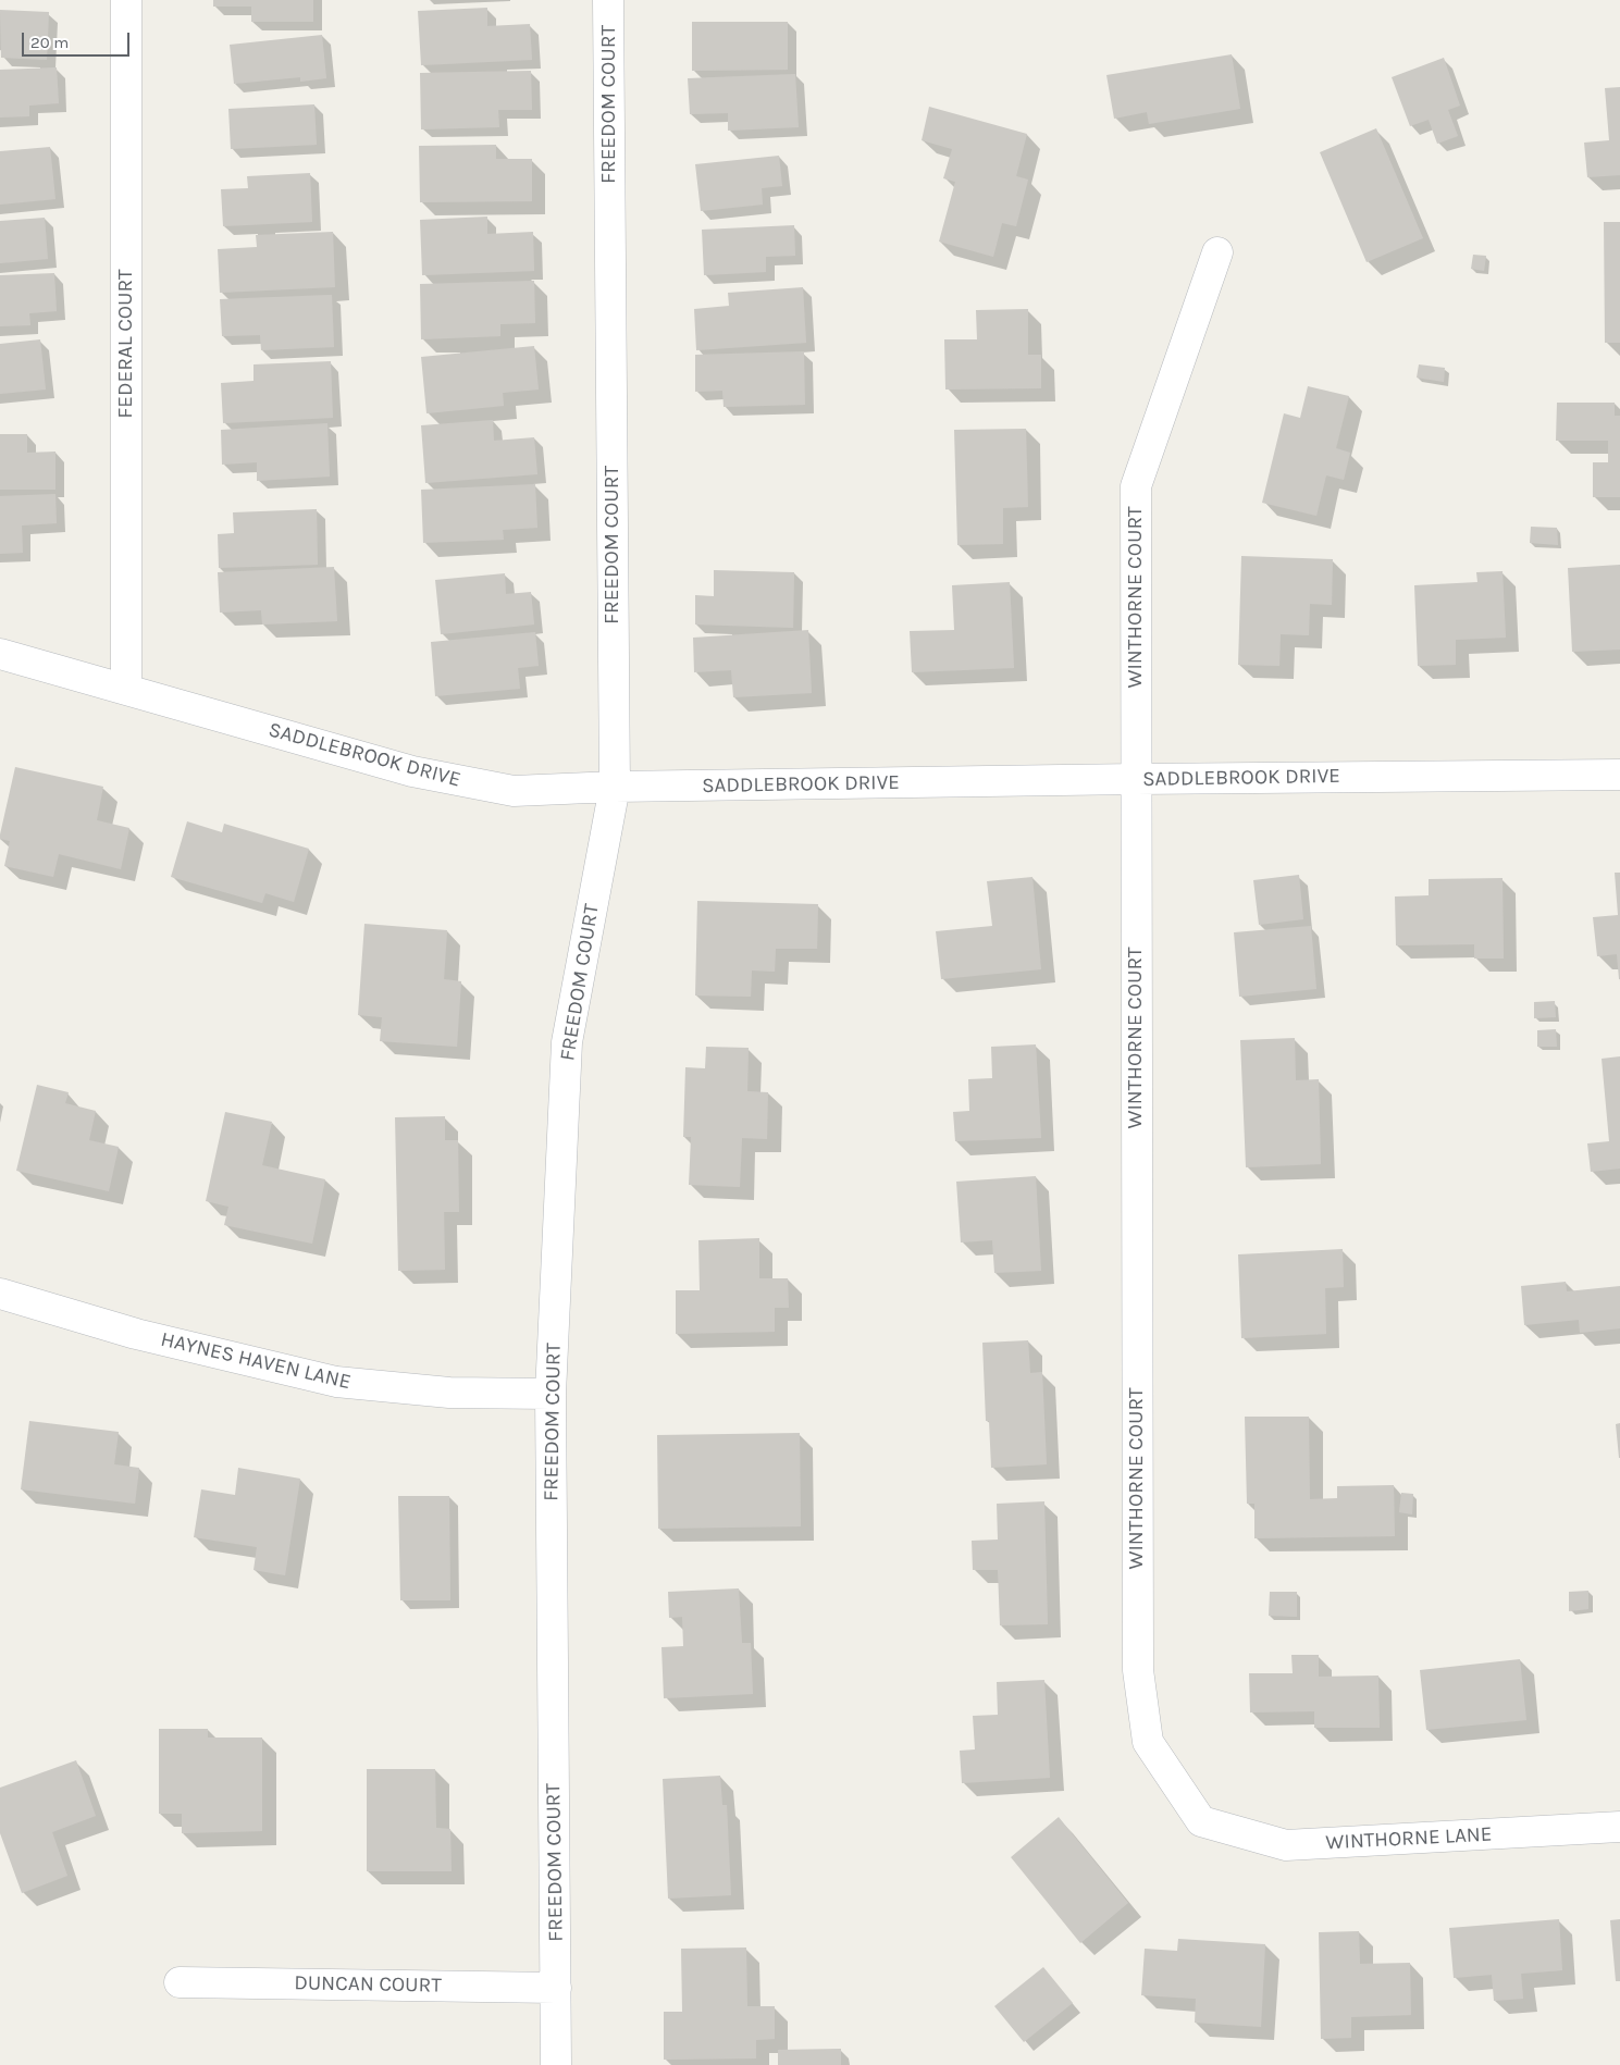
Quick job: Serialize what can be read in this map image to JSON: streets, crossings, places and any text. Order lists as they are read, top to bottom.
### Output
{
  "streets": {
    "street": [
      "FREEDOM COURT",
      "FEDERAL COURT",
      "WINTHORNE COURT",
      "SADDLEBROOK DRIVE",
      "HAYNES HAVEN LANE",
      "WINTHORNE LANE",
      "DUNCAN COURT"
    ]
  },
  "crossings": [
    ["FREEDOM COURT", "SADDLEBROOK DRIVE"],
    ["FREEDOM COURT", "HAYNES HAVEN LANE"],
    ["FREEDOM COURT", "DUNCAN COURT"],
    ["FEDERAL COURT", "SADDLEBROOK DRIVE"],
    ["WINTHORNE COURT", "SADDLEBROOK DRIVE"],
    ["WINTHORNE COURT", "WINTHORNE LANE"]
  ],
  "scale_bar": "20 m"
}
